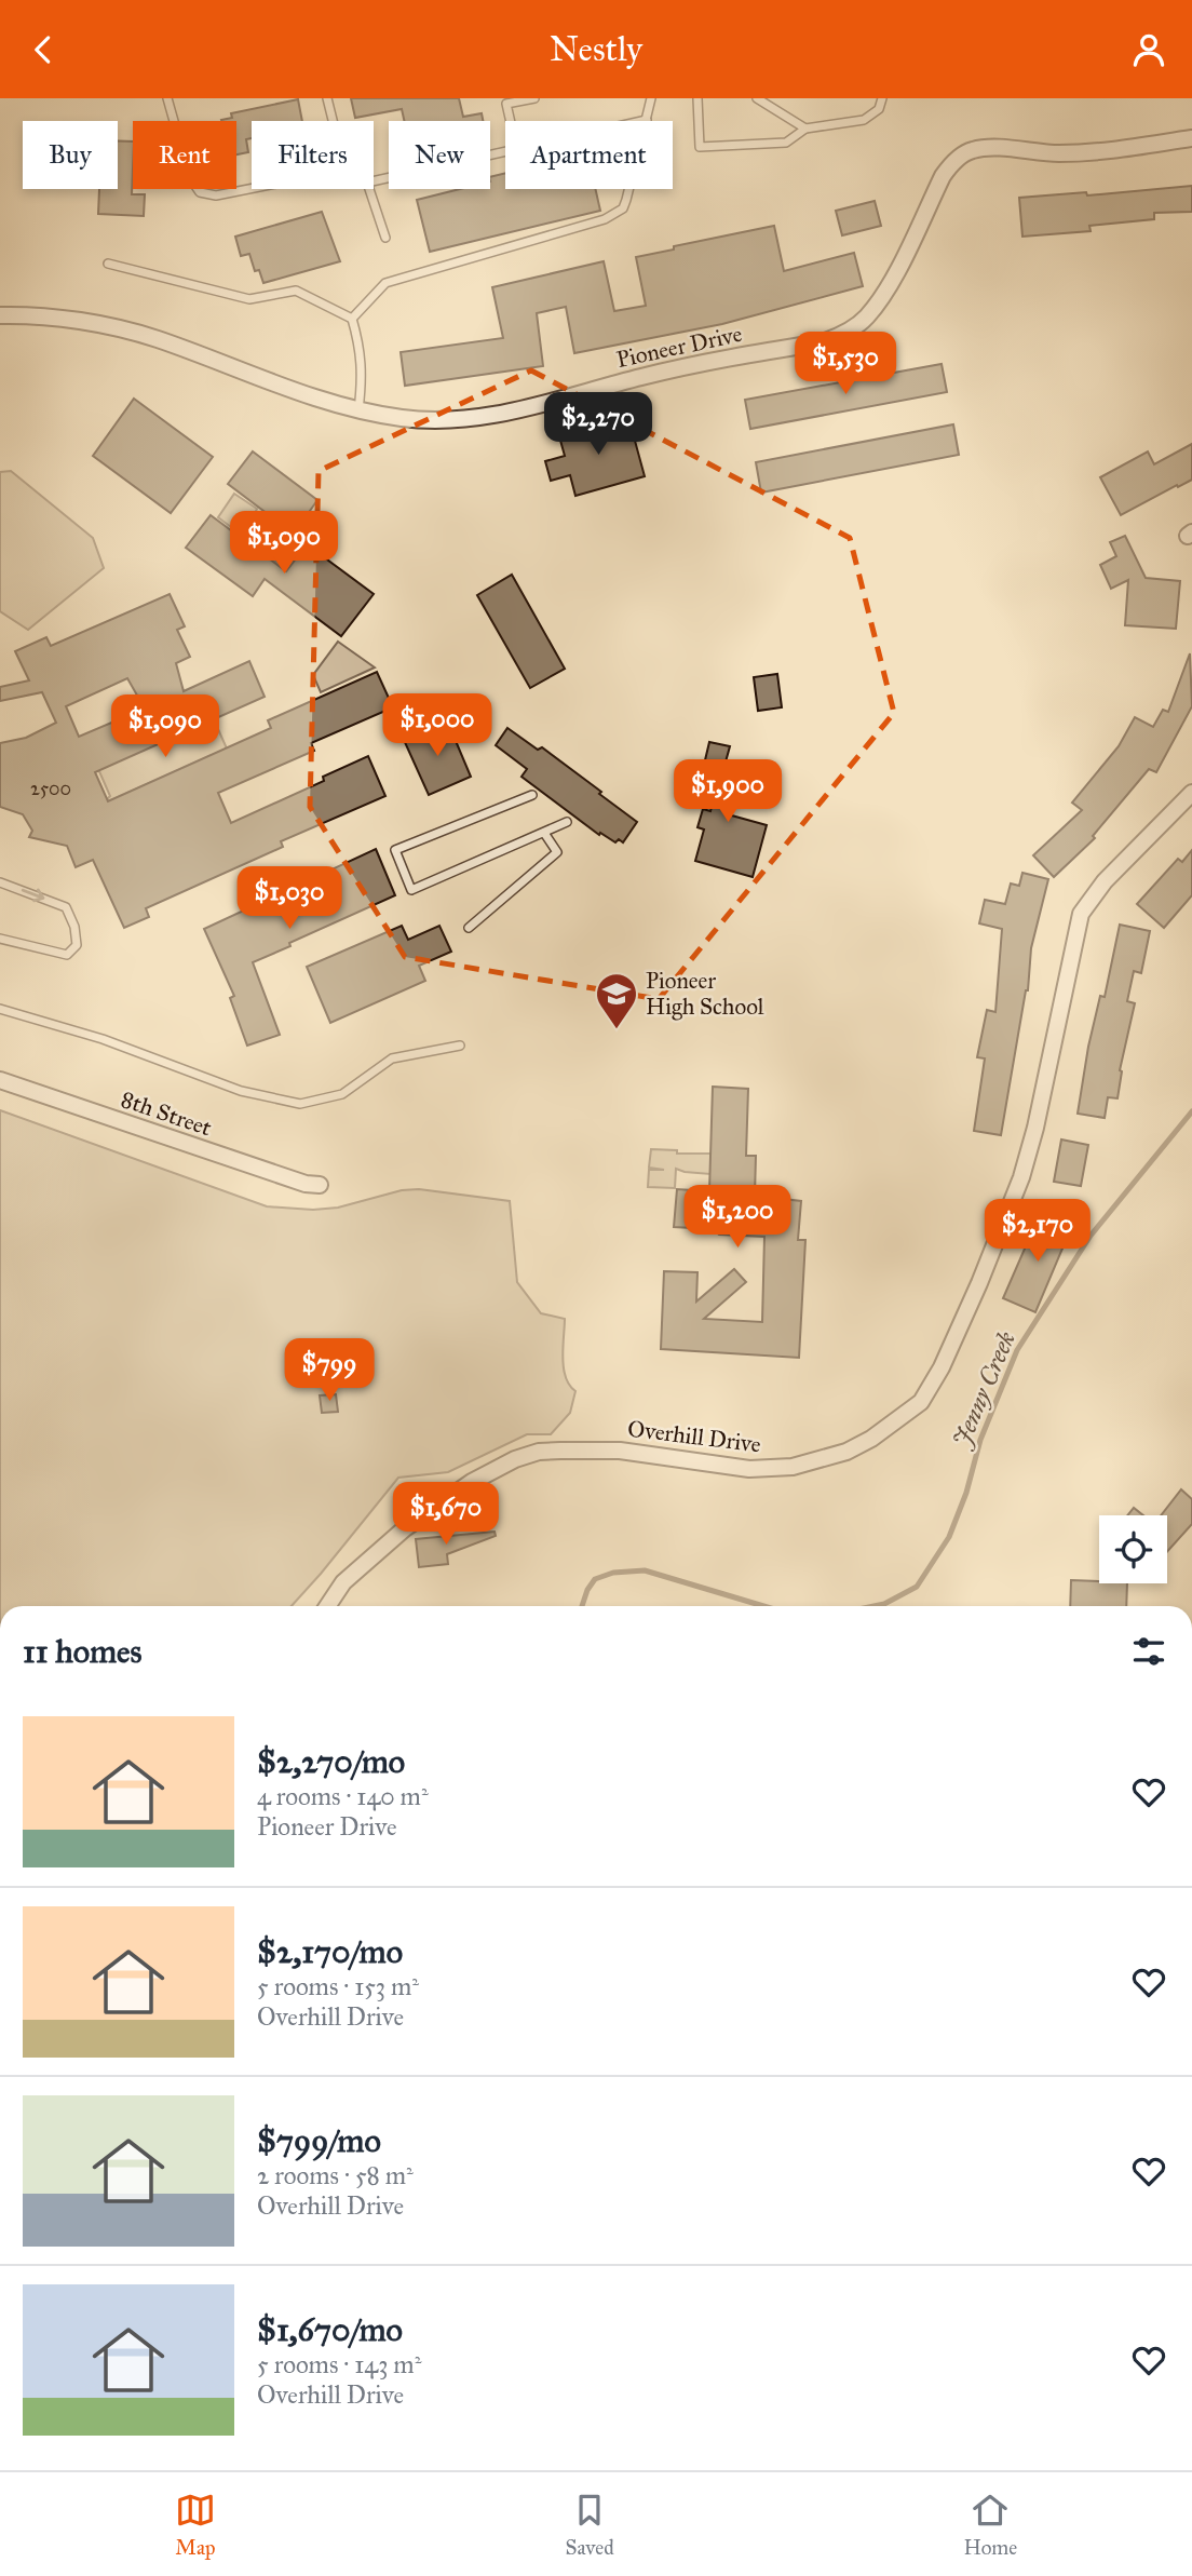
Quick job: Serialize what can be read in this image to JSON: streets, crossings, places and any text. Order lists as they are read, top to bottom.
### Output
{
  "streets": {
    "street": ["Pioneer Drive", "8th Street", "Overhill Drive"]
  },
  "water": ["Jenny Creek"],
  "places": {
    "school or university": ["Pioneer High School"]
  },
  "house_numbers": ["2500"],
  "page": {
    "header": "Nestly",
    "chip": [
      "Buy",
      "Rent",
      "Filters",
      "New",
      "Apartment"
    ],
    "price": [
      "$1,530",
      "$2,270",
      "$1,090",
      "$1,000",
      "$1,090",
      "$1,900",
      "$1,030",
      "$1,200",
      "$2,170",
      "$799",
      "$1,670"
    ],
    "heading": "11 homes",
    "list": [
      {
        "name": "$2,270/mo",
        "note": "4 rooms · 140 m² · Pioneer Drive"
      },
      {
        "name": "$2,170/mo",
        "note": "5 rooms · 153 m² · Overhill Drive"
      },
      {
        "name": "$799/mo",
        "note": "2 rooms · 58 m² · Overhill Drive"
      },
      {
        "name": "$1,670/mo",
        "note": "5 rooms · 143 m² · Overhill Drive"
      }
    ],
    "tabs": ["Map", "Saved", "Home"]
  }
}
